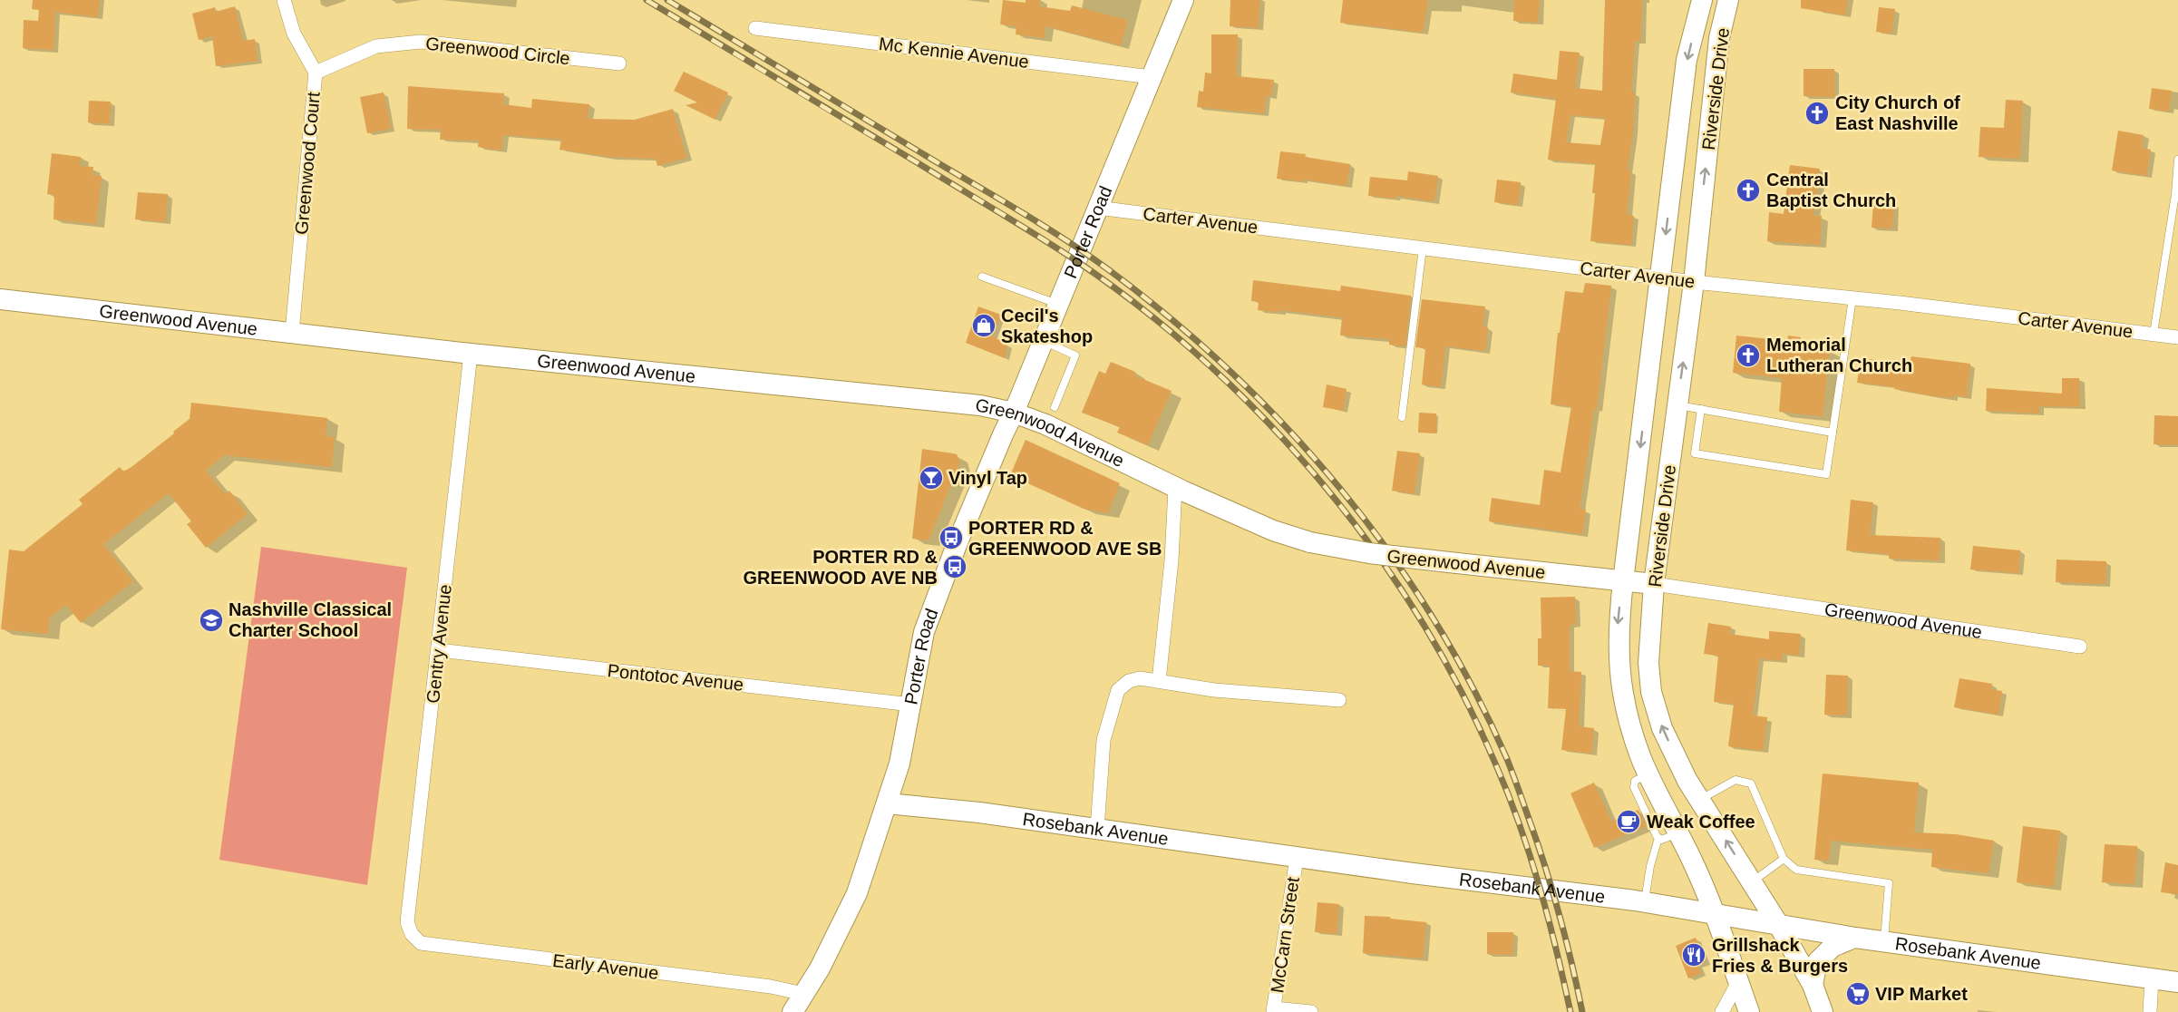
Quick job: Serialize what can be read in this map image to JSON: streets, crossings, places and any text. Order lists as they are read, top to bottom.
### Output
{
  "streets": {
    "street": [
      "Greenwood Circle",
      "Mc Kennie Avenue",
      "Riverside Drive",
      "Greenwood Court",
      "Carter Avenue",
      "Porter Road",
      "Greenwood Avenue",
      "Gentry Avenue",
      "Pontotoc Avenue",
      "Rosebank Avenue",
      "McCarn Street",
      "Early Avenue"
    ]
  },
  "crossings": [
    ["Greenwood Circle", "Greenwood Court"],
    ["Mc Kennie Avenue", "Porter Road"],
    ["Riverside Drive", "Carter Avenue"],
    ["Riverside Drive", "Greenwood Avenue"],
    ["Riverside Drive", "Rosebank Avenue"],
    ["Greenwood Court", "Greenwood Avenue"],
    ["Carter Avenue", "Porter Road"],
    ["Porter Road", "Greenwood Avenue"],
    ["Porter Road", "Pontotoc Avenue"],
    ["Porter Road", "Rosebank Avenue"],
    ["Porter Road", "Early Avenue"],
    ["Greenwood Avenue", "Gentry Avenue"],
    ["Gentry Avenue", "Pontotoc Avenue"],
    ["Gentry Avenue", "Early Avenue"],
    ["Rosebank Avenue", "McCarn Street"]
  ],
  "places": {
    "church": ["City Church of East Nashville", "Central Baptist Church", "Memorial Lutheran Church"],
    "shop": ["Cecil's Skateshop"],
    "bar": ["Vinyl Tap"],
    "bus stop": ["PORTER RD & GREENWOOD AVE SB", "PORTER RD & GREENWOOD AVE NB"],
    "school or university": ["Nashville Classical Charter School"],
    "cafe": ["Weak Coffee"],
    "restaurant": ["Grillshack Fries & Burgers"],
    "supermarket": ["VIP Market"]
  }
}
